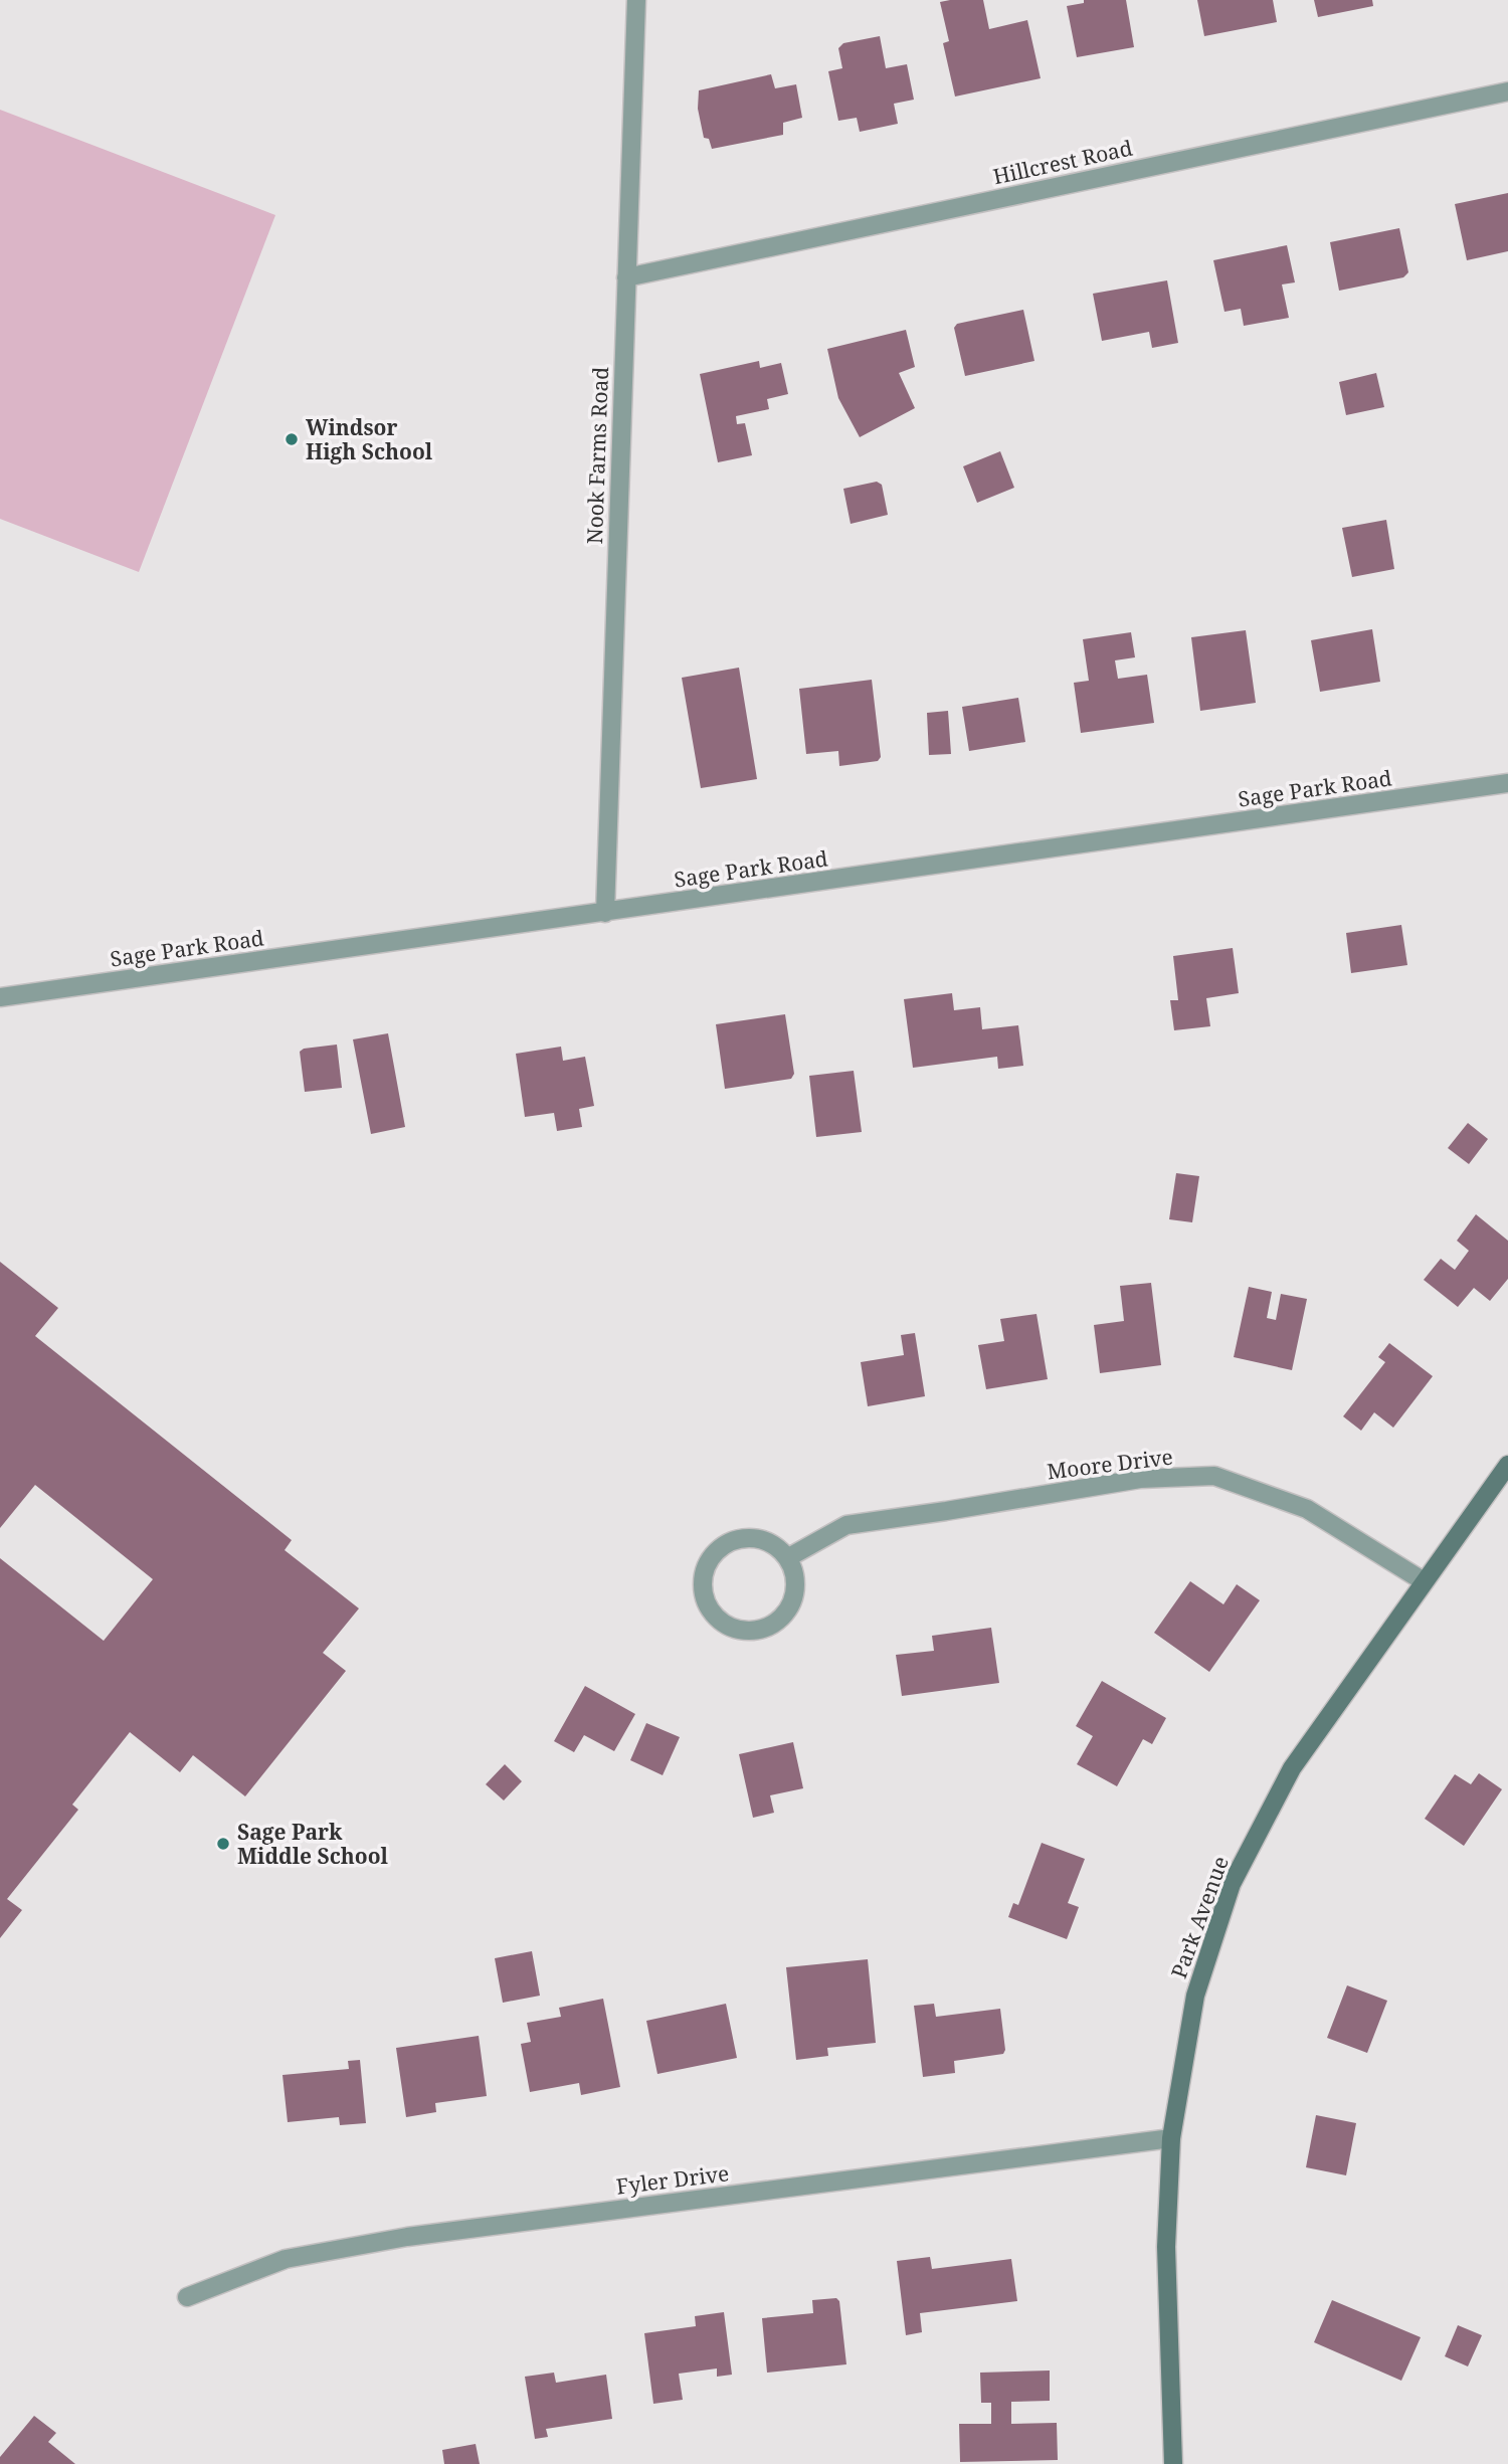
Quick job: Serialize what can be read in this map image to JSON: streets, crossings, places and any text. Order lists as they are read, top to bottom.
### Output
{
  "streets": {
    "main road": ["Park Avenue"],
    "street": [
      "Hillcrest Road",
      "Nook Farms Road",
      "Sage Park Road",
      "Moore Drive",
      "Fyler Drive"
    ]
  },
  "crossings": [
    ["Hillcrest Road", "Nook Farms Road"],
    ["Nook Farms Road", "Sage Park Road"],
    ["Moore Drive", "Park Avenue"],
    ["Park Avenue", "Fyler Drive"]
  ],
  "places": ["Windsor High School", "Sage Park Middle School"]
}
